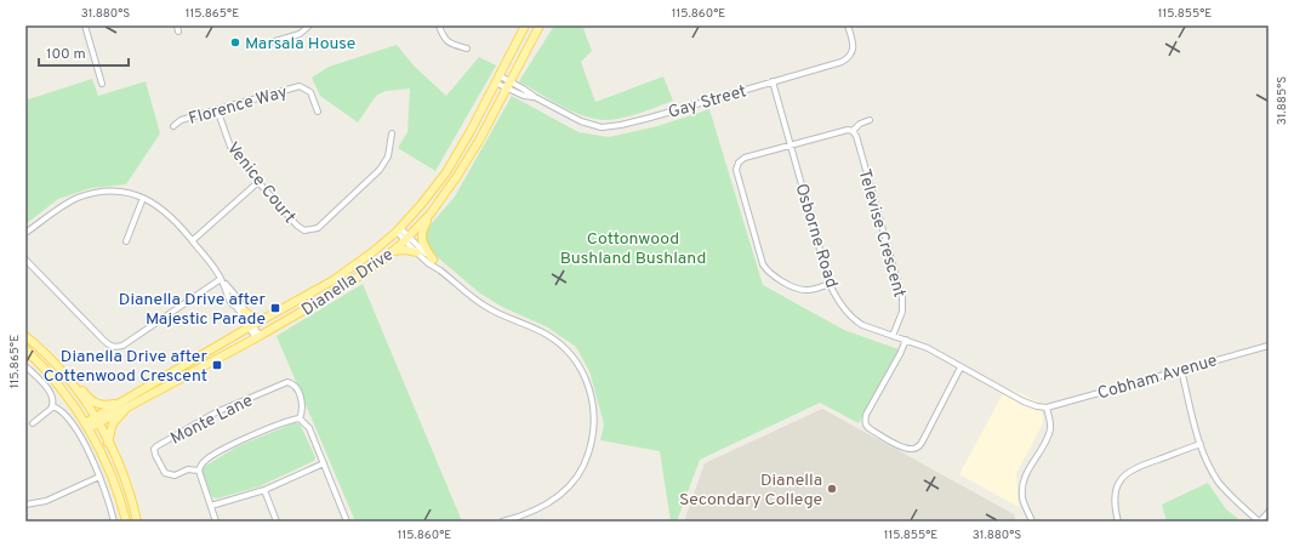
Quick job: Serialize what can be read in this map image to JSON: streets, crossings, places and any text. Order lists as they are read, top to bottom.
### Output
{
  "streets": {
    "main road": ["Dianella Drive"],
    "street": [
      "Gay Street",
      "Florence Way",
      "Venice Court",
      "Televise Crescent",
      "Osborne Road",
      "Cobham Avenue",
      "Monte Lane"
    ]
  },
  "crossings": [
    ["Gay Street", "Osborne Road"],
    ["Gay Street", "Dianella Drive"],
    ["Florence Way", "Venice Court"],
    ["Televise Crescent", "Osborne Road"],
    ["Osborne Road", "Cobham Avenue"]
  ],
  "parks": ["Cottonwood Bushland Bushland"],
  "places": {
    "other": ["Marsala House", "Dianella Secondary College"],
    "transit": ["Dianella Drive after Majestic Parade", "Dianella Drive after Cottenwood Crescent"]
  },
  "scale_bar": "100 m",
  "coordinates": [
    "31.880°S",
    "115.865°E",
    "115.860°E",
    "115.855°E",
    "31.885°S"
  ]
}
